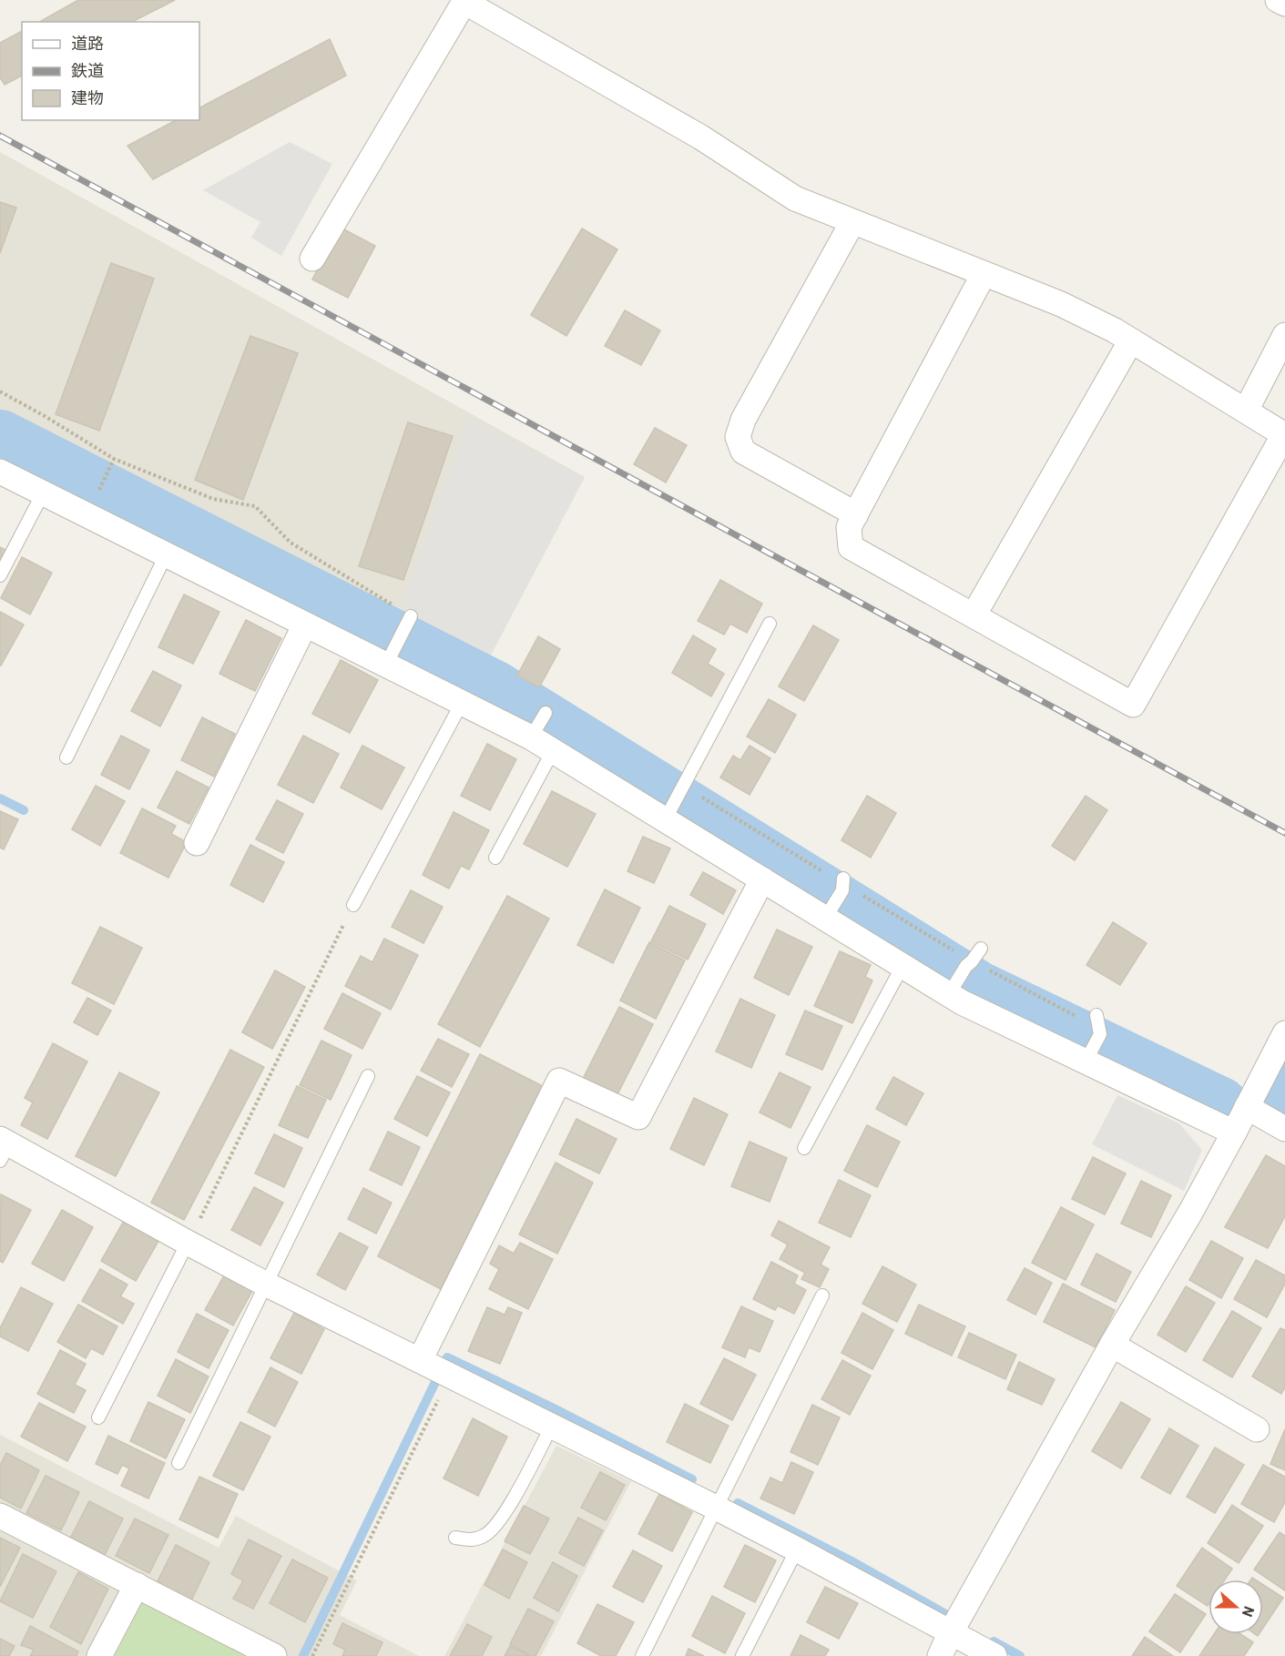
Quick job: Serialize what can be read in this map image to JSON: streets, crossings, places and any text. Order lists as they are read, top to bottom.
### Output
{
  "legend": ["道路", "鉄道", "建物"],
  "north": "right"
}
